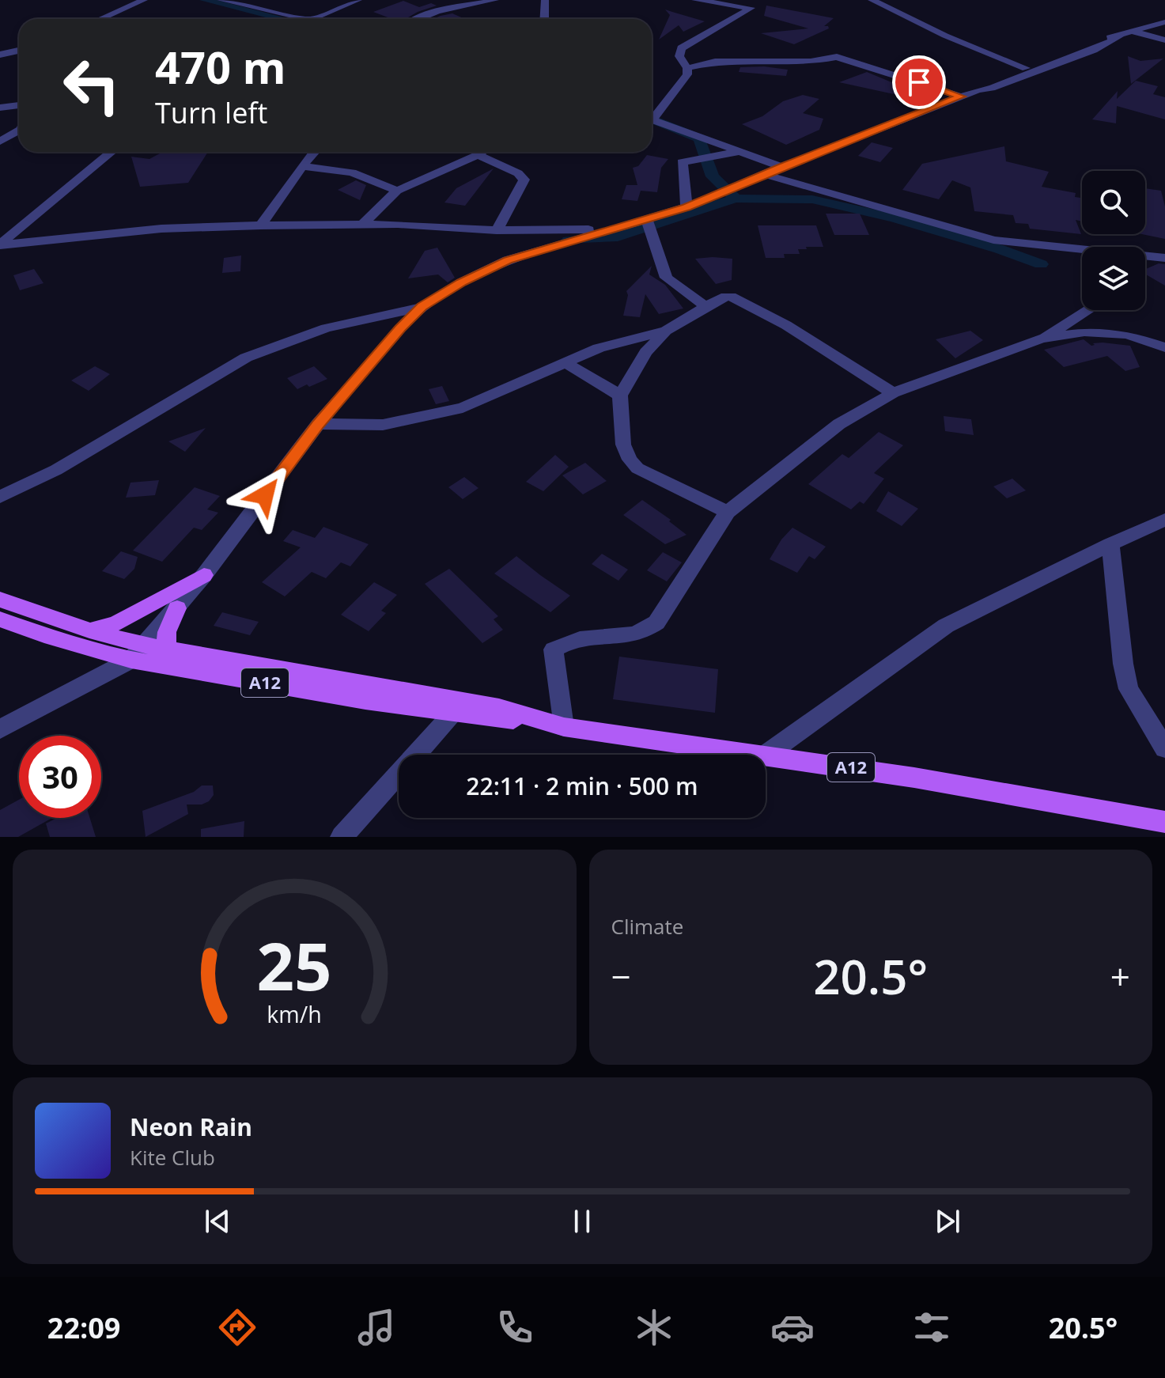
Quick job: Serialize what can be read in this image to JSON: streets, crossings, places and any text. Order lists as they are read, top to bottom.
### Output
{
  "streets": {
    "main road": ["A12"]
  },
  "page": {
    "turn": ["470 m", "Turn left"],
    "limit": "30",
    "trip": "22:11 · 2 min · 500 m",
    "tile": "Climate",
    "heat": ["−", "20.5°", "+"],
    "song": ["Neon Rain", "Kite Club"],
    "tabs": ["22:09", "20.5°"],
    "gauge": ["25", "km/h"]
  }
}
